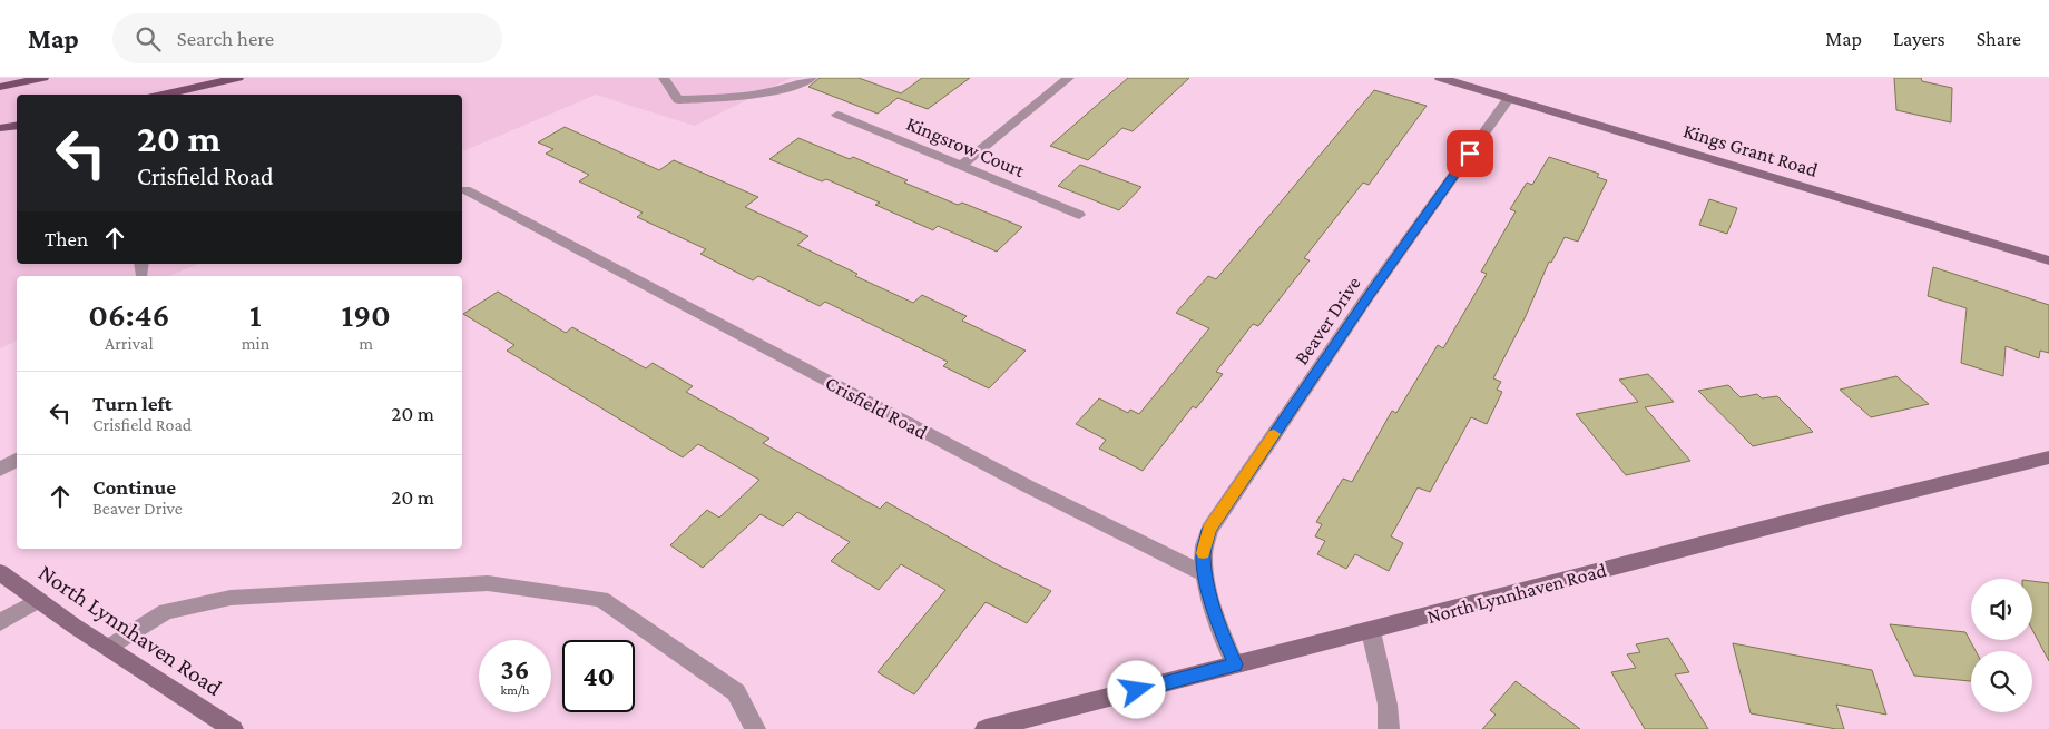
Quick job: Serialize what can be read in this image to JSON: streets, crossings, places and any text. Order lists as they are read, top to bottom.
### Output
{
  "streets": {
    "street": [
      "Kingsrow Court",
      "Kings Grant Road",
      "Beaver Drive",
      "Crisfield Road",
      "North Lynnhaven Road"
    ]
  },
  "crossings": [
    ["Kings Grant Road", "Beaver Drive"],
    ["Beaver Drive", "Crisfield Road"]
  ],
  "page": {
    "header": "Map",
    "search": "Search here",
    "nav": ["Map", "Layers", "Share"],
    "turn": ["20 m", "Crisfield Road"],
    "then": "Then",
    "eta": [
      "06:46",
      "Arrival",
      "1",
      "min",
      "190",
      "m"
    ],
    "list": [
      {
        "name": "Turn left",
        "note": "Crisfield Road",
        "value": "20 m"
      },
      {
        "name": "Continue",
        "note": "Beaver Drive",
        "value": "20 m"
      }
    ],
    "speed": "36 km/h",
    "limit": "40"
  }
}
